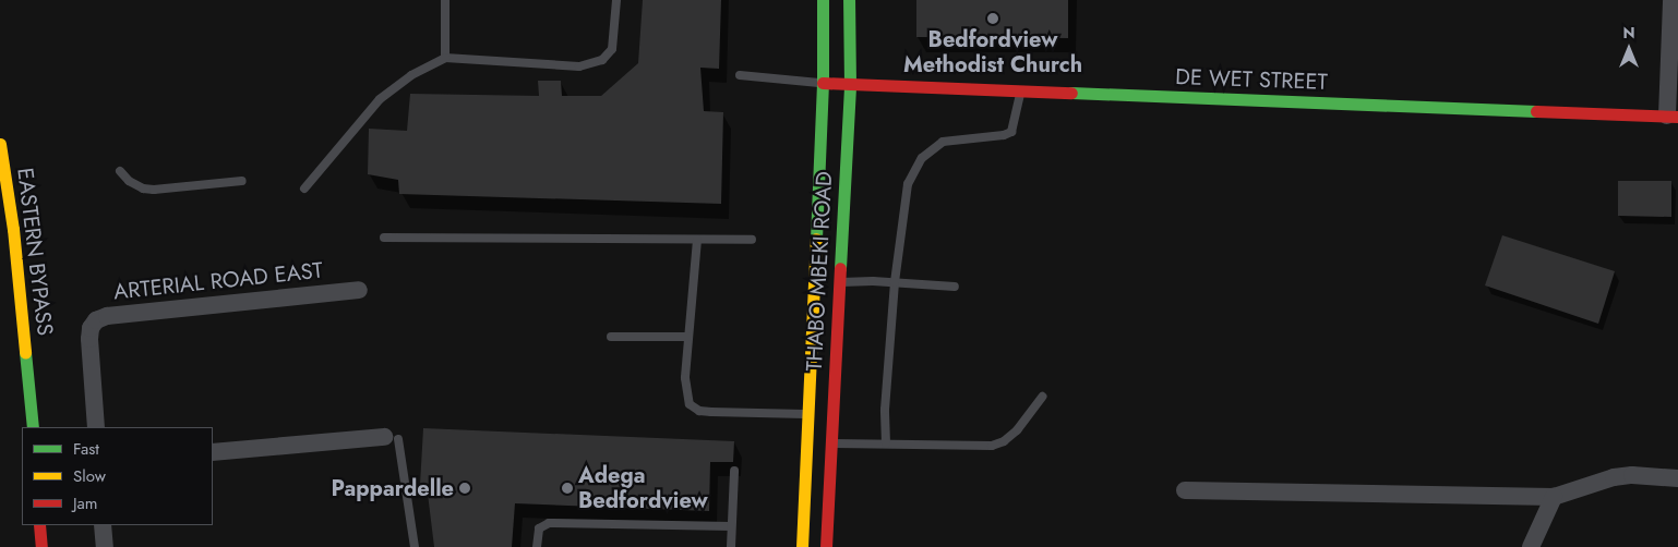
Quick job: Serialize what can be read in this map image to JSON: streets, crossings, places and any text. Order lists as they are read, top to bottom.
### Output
{
  "streets": {
    "main road": ["DE WET STREET", "EASTERN BYPASS", "THABO MBEKI ROAD"],
    "street": ["ARTERIAL ROAD EAST"]
  },
  "crossings": [
    ["DE WET STREET", "THABO MBEKI ROAD"]
  ],
  "places": ["Bedfordview Methodist Church", "Pappardelle", "Adega Bedfordview"],
  "legend": ["Fast", "Slow", "Jam"],
  "north": "top"
}
